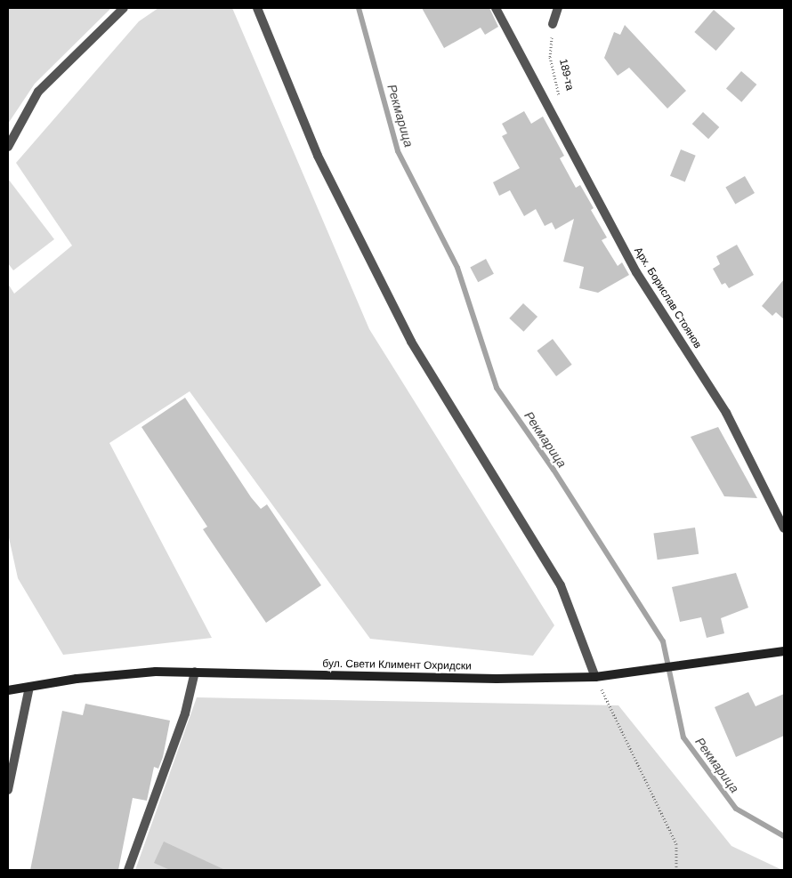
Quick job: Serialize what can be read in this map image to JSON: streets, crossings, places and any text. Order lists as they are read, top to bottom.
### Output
{
  "streets": {
    "main road": ["бул. Свети Климент Охридски"],
    "street": ["Арх. Борислав Стоянов"],
    "path": ["189-та"]
  },
  "water": ["Рекмарица"]
}
